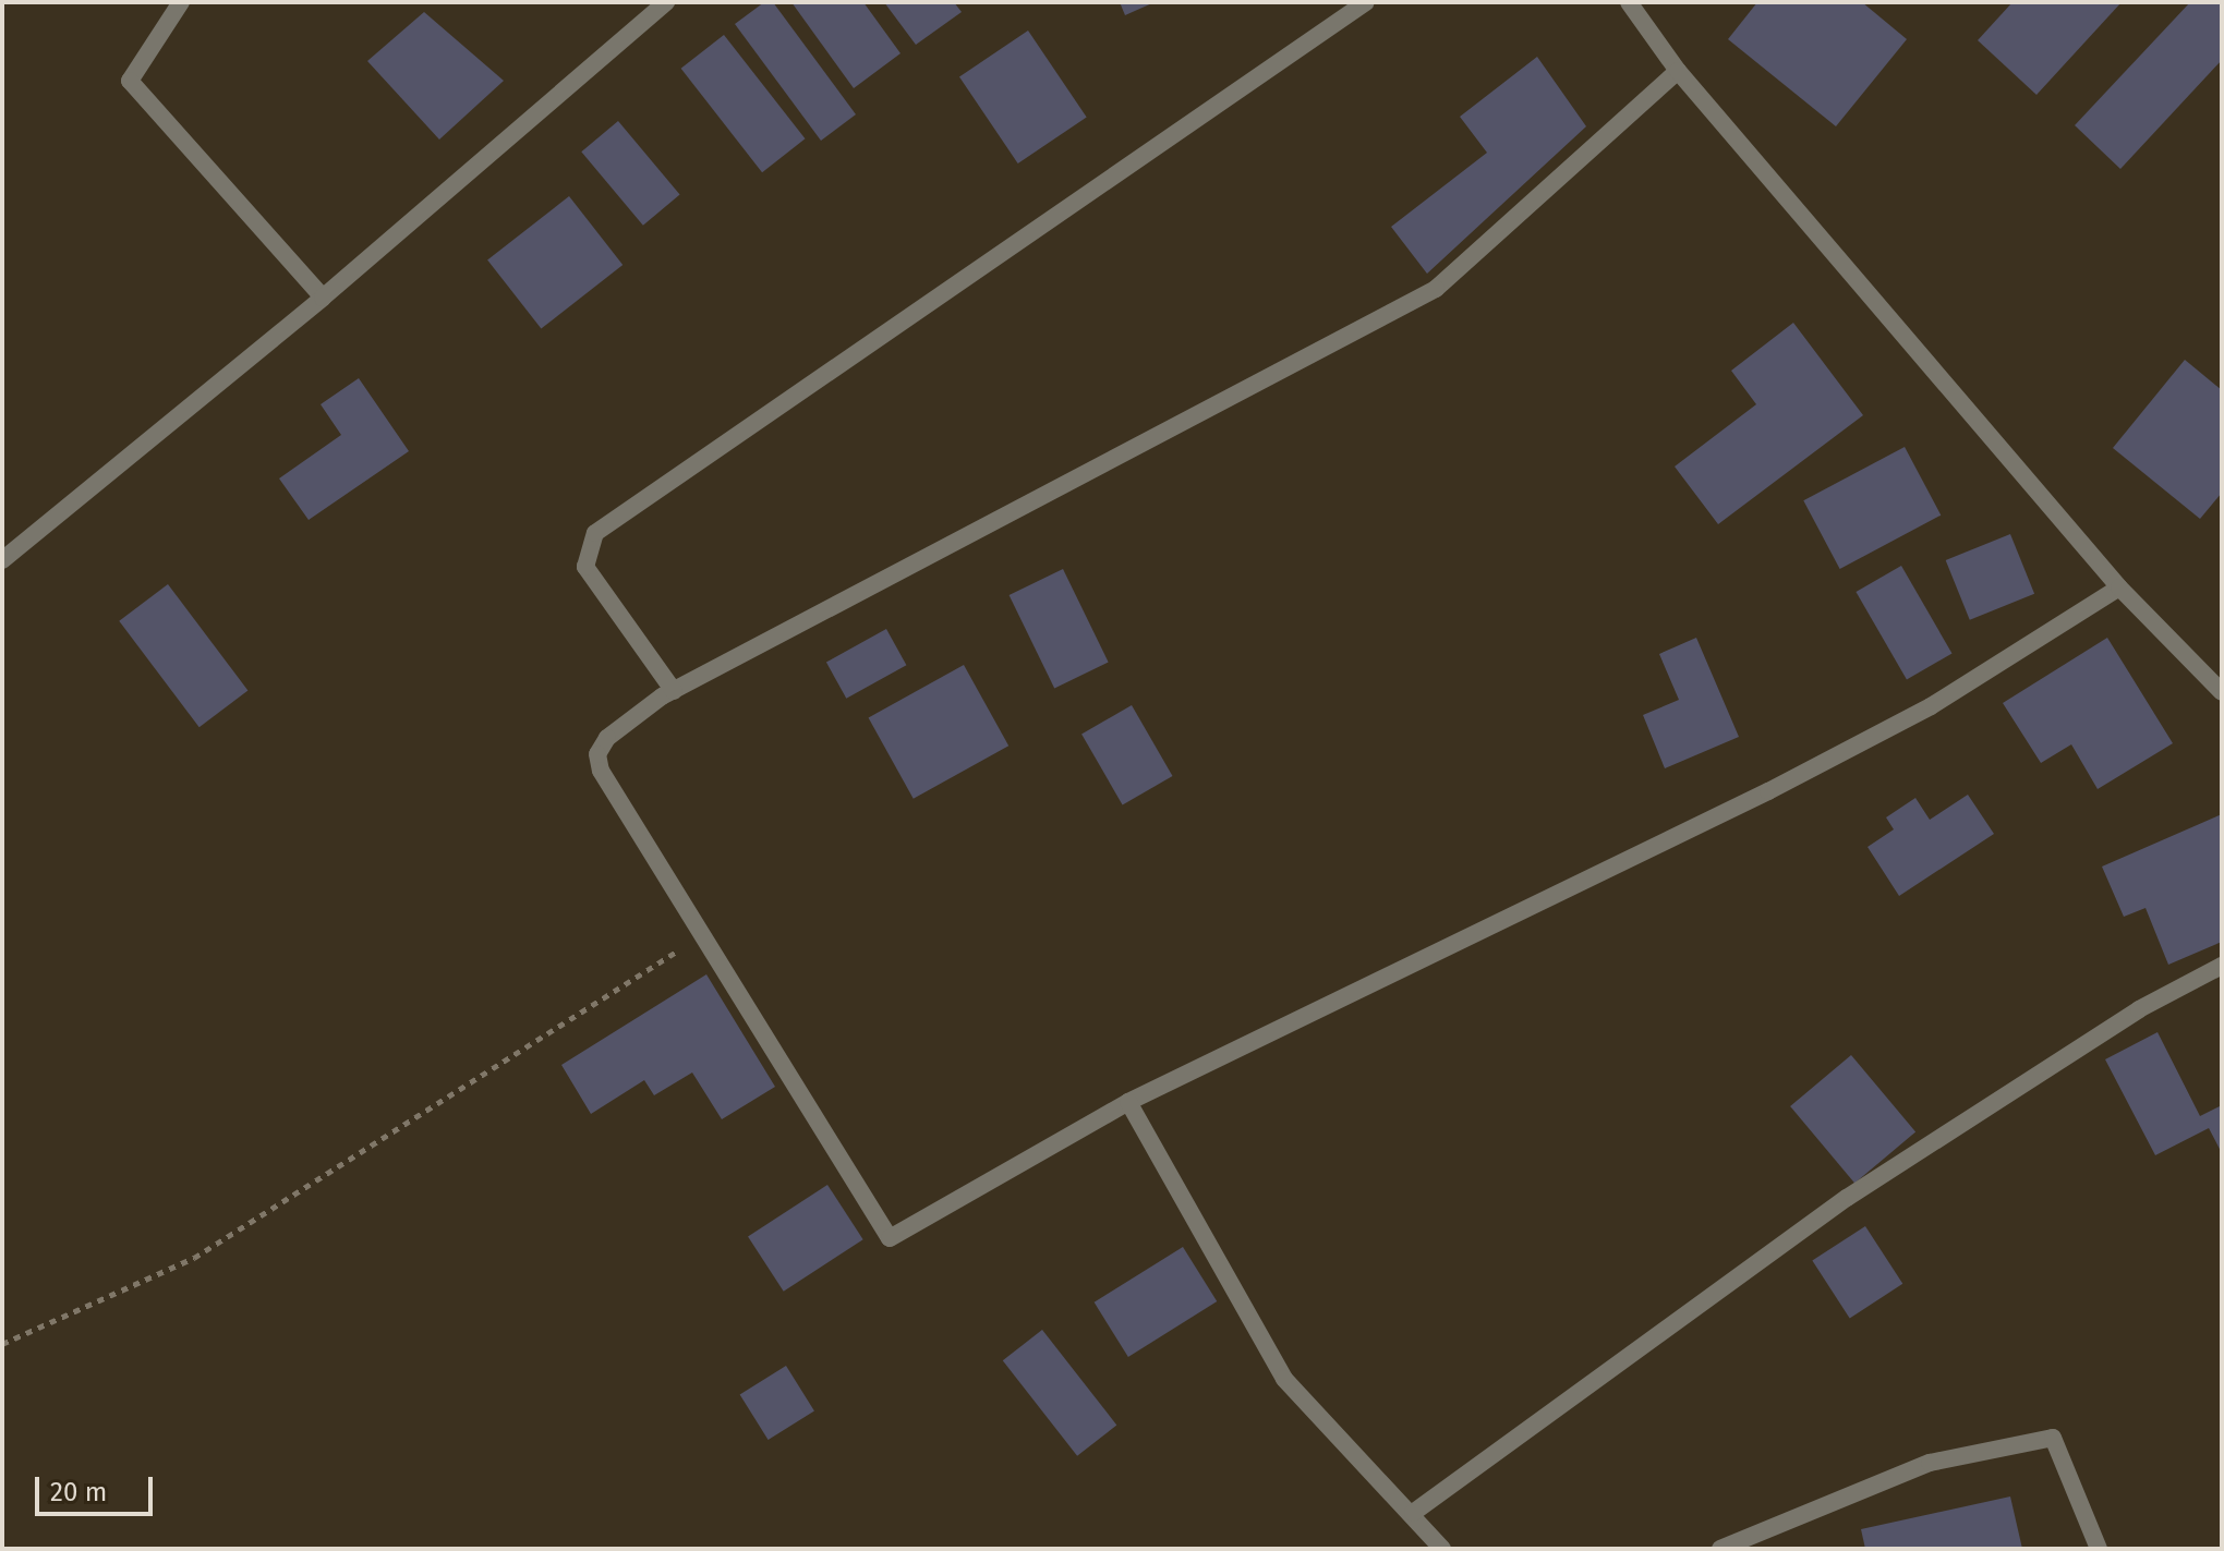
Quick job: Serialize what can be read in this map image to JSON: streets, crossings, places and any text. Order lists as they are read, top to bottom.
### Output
{
  "scale_bar": "20 m"
}
